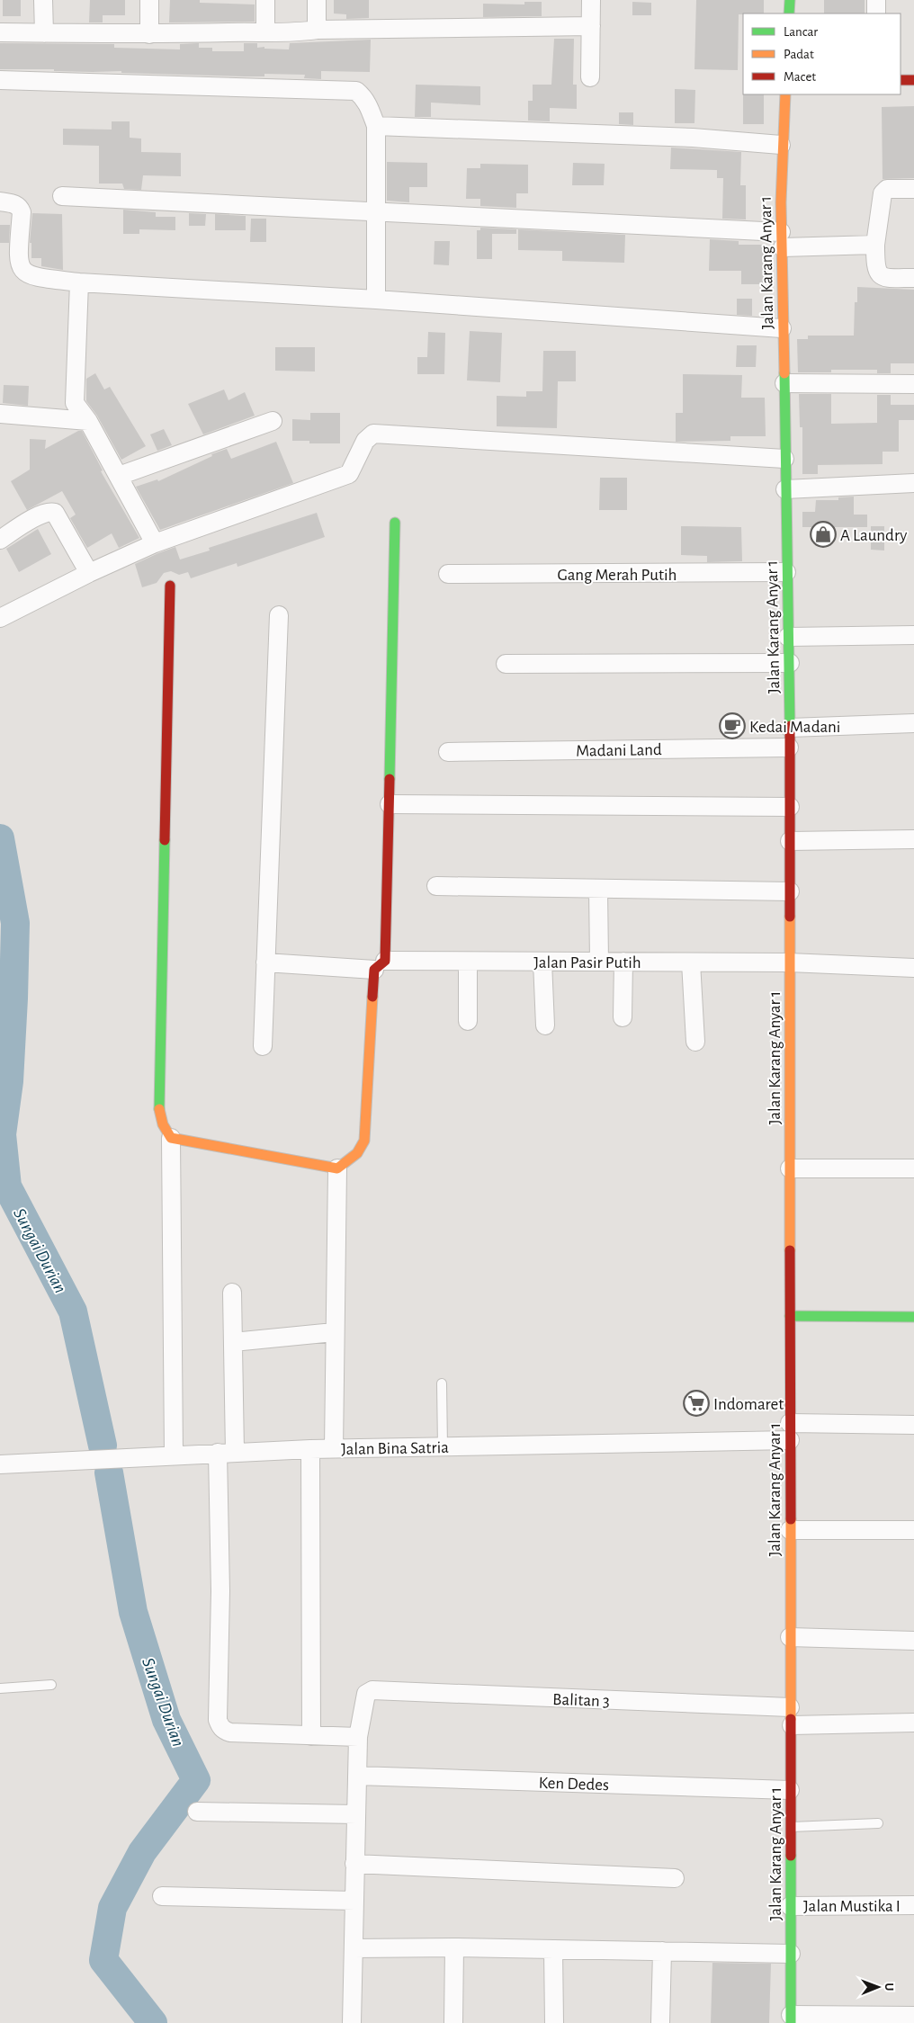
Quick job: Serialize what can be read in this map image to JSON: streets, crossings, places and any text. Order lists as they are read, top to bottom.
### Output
{
  "streets": {
    "main road": ["Jalan Karang Anyar 1"],
    "street": [
      "Gang Merah Putih",
      "Madani Land",
      "Jalan Pasir Putih",
      "Jalan Bina Satria",
      "Balitan 3",
      "Ken Dedes",
      "Jalan Mustika I"
    ]
  },
  "crossings": [
    ["Jalan Karang Anyar 1", "Gang Merah Putih"],
    ["Jalan Karang Anyar 1", "Madani Land"],
    ["Jalan Karang Anyar 1", "Jalan Pasir Putih"],
    ["Jalan Karang Anyar 1", "Jalan Bina Satria"],
    ["Jalan Karang Anyar 1", "Balitan 3"],
    ["Jalan Karang Anyar 1", "Ken Dedes"],
    ["Jalan Karang Anyar 1", "Jalan Mustika I"]
  ],
  "water": ["Sungai Durian"],
  "places": {
    "shop": ["A Laundry"],
    "cafe": ["Kedai Madani"],
    "supermarket": ["Indomaret"]
  },
  "legend": ["Lancar", "Padat", "Macet"],
  "north": "right"
}
